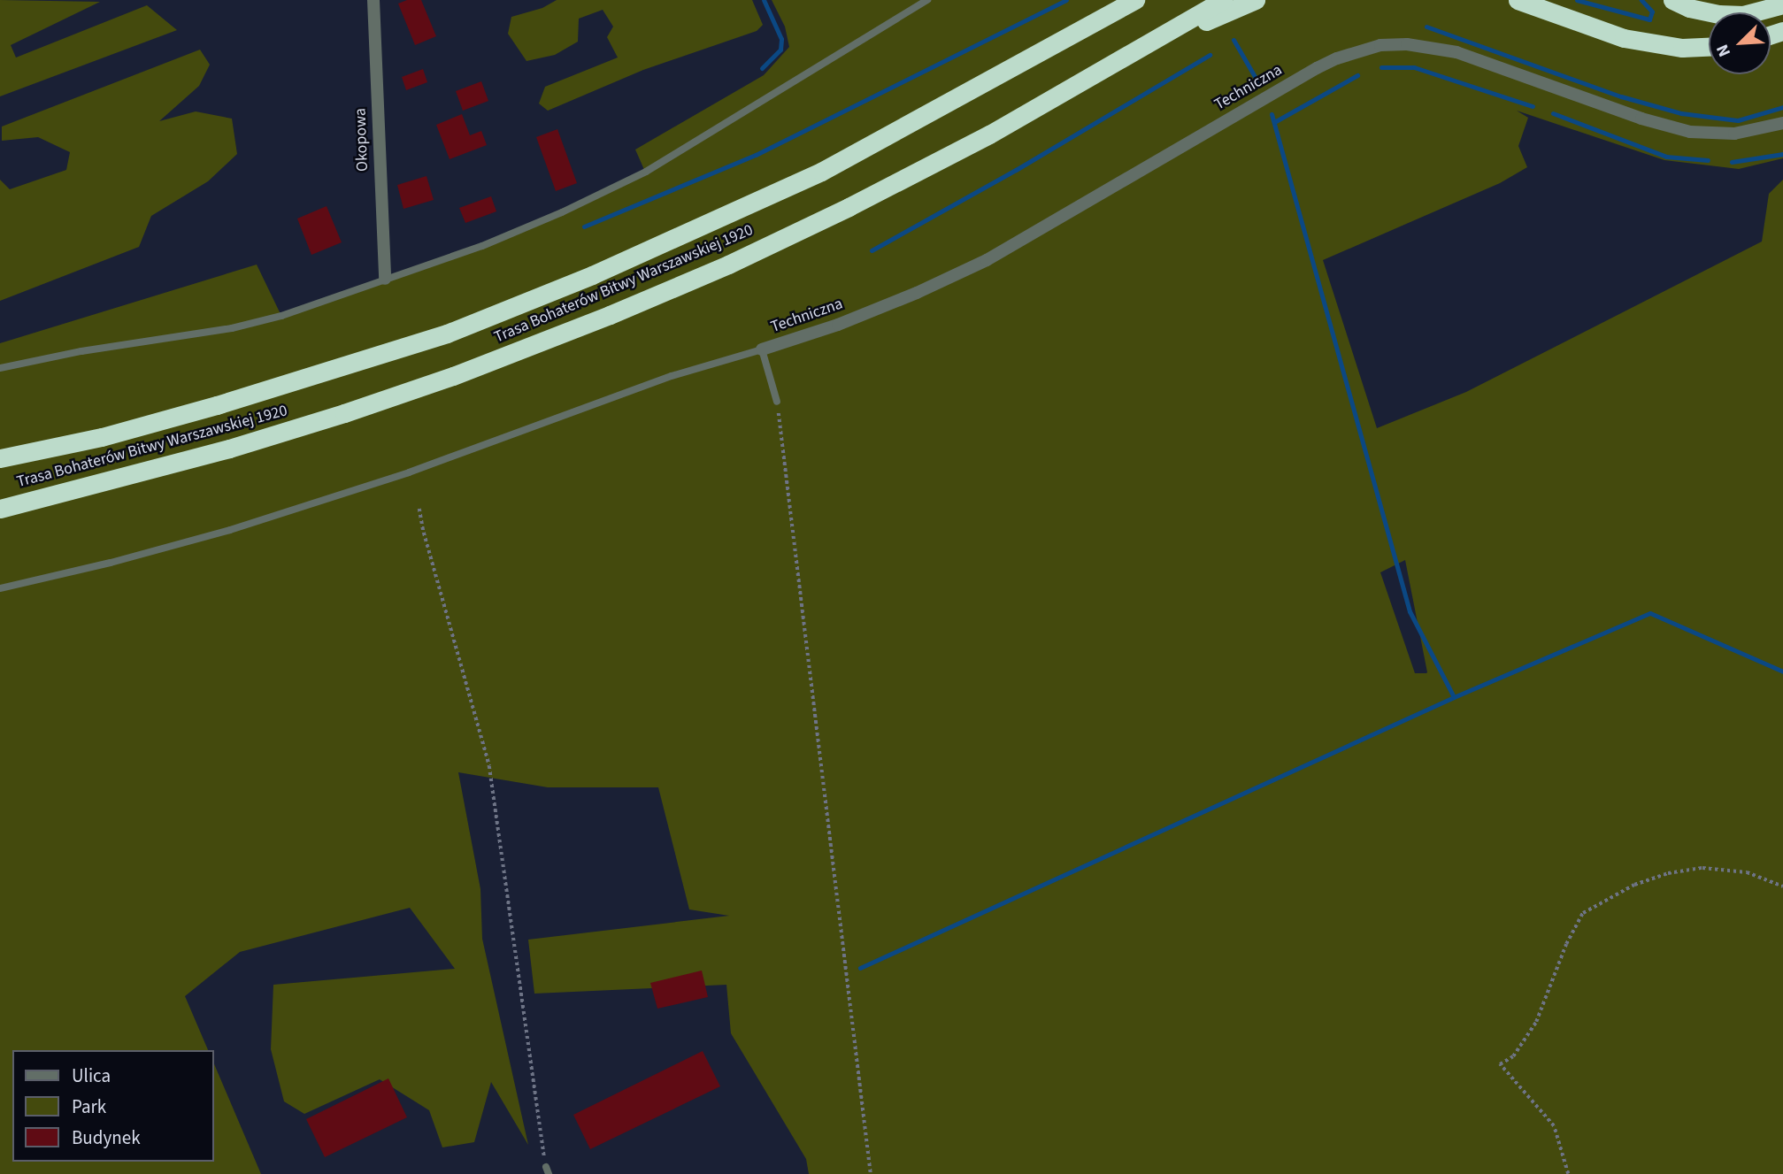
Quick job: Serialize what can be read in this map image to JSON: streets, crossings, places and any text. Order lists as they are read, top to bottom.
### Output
{
  "streets": {
    "highway": ["Trasa Bohaterów Bitwy Warszawskiej 1920"],
    "street": ["Techniczna", "Okopowa"]
  },
  "legend": ["Ulica", "Park", "Budynek"],
  "north": "bottom left"
}
